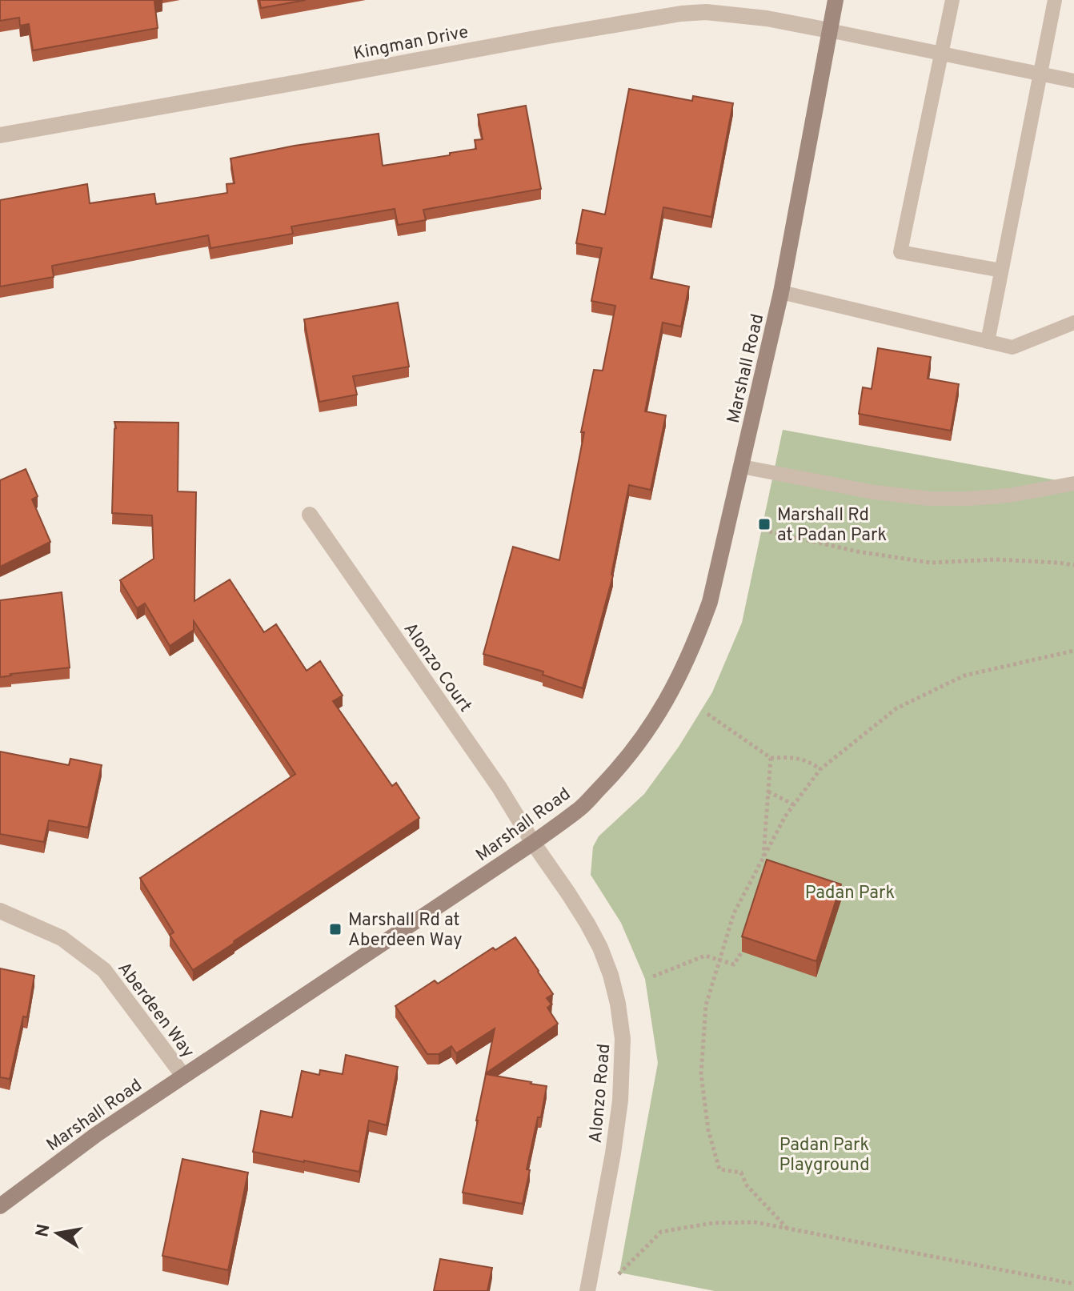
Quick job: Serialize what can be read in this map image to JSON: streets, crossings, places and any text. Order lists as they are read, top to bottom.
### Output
{
  "streets": {
    "street": [
      "Kingman Drive",
      "Marshall Road",
      "Alonzo Court",
      "Aberdeen Way",
      "Alonzo Road"
    ]
  },
  "crossings": [
    ["Kingman Drive", "Marshall Road"],
    ["Marshall Road", "Alonzo Court"],
    ["Marshall Road", "Aberdeen Way"],
    ["Marshall Road", "Alonzo Road"],
    ["Alonzo Court", "Alonzo Road"]
  ],
  "parks": ["Padan Park", "Padan Park Playground"],
  "places": {
    "transit": ["Marshall Rd at Padan Park", "Marshall Rd at Aberdeen Way"]
  },
  "north": "left"
}
